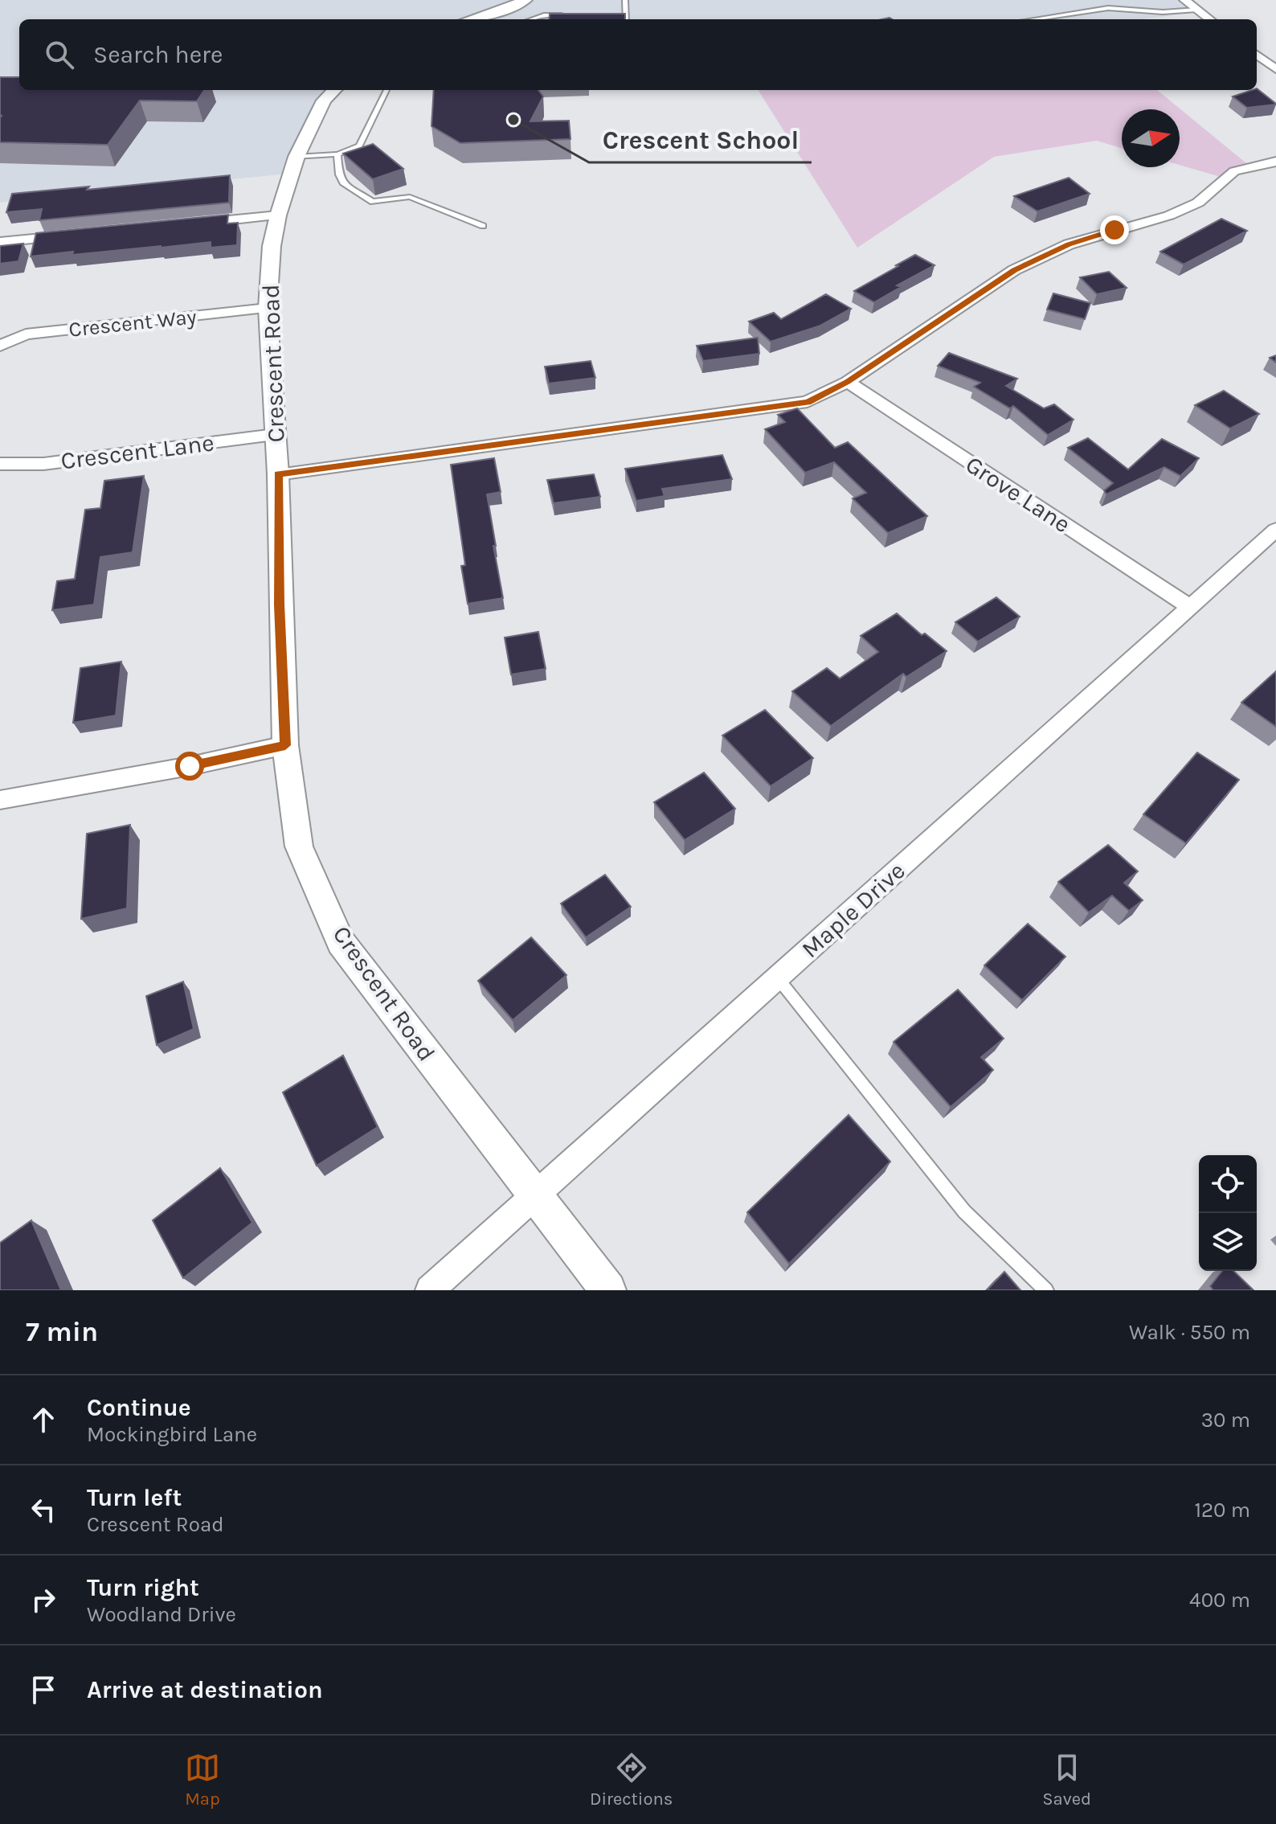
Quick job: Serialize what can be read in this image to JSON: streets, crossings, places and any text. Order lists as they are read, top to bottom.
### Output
{
  "streets": {
    "street": [
      "Crescent Way",
      "Crescent Road",
      "Crescent Lane",
      "Grove Lane",
      "Maple Drive"
    ]
  },
  "crossings": [
    ["Crescent Way", "Crescent Road"],
    ["Crescent Road", "Crescent Lane"],
    ["Crescent Road", "Maple Drive"],
    ["Grove Lane", "Maple Drive"]
  ],
  "places": ["Crescent School"],
  "north": "right",
  "page": {
    "search": "Search here",
    "heading": ["7 min", "Walk · 550 m"],
    "list": [
      ["Continue", "Mockingbird Lane", "30 m"],
      ["Turn left", "Crescent Road", "120 m"],
      ["Turn right", "Woodland Drive", "400 m"],
      "Arrive at destination"
    ],
    "nav": ["Map", "Directions", "Saved"]
  }
}
